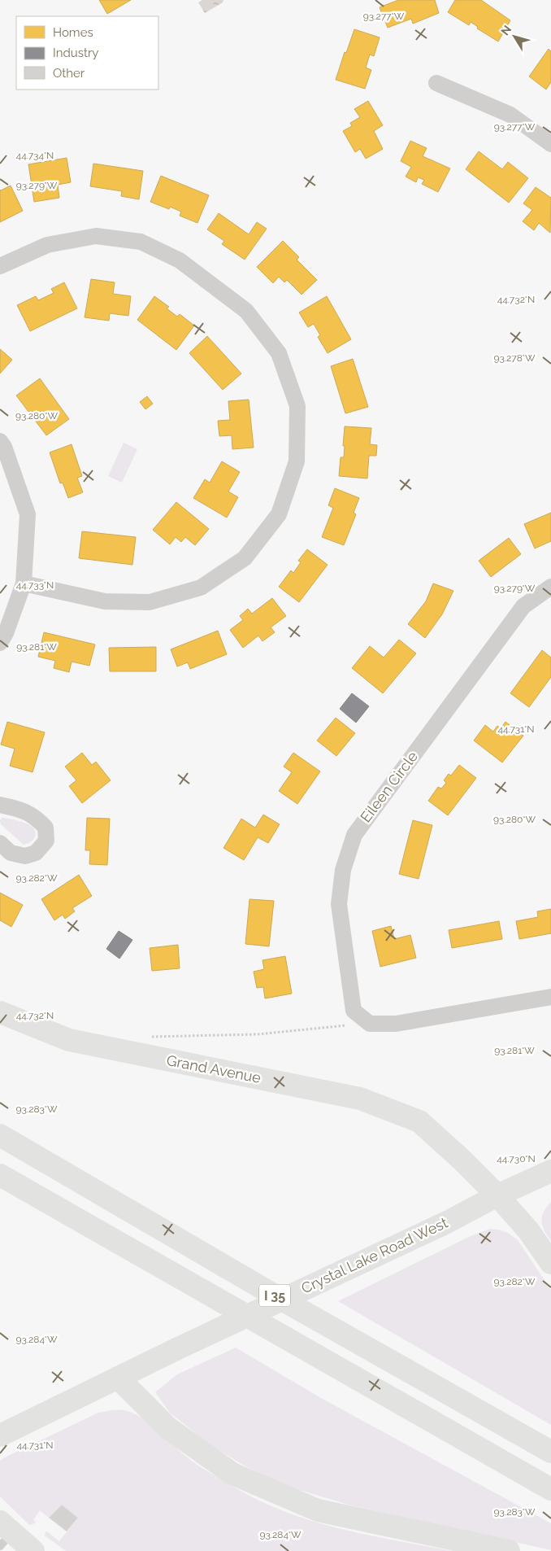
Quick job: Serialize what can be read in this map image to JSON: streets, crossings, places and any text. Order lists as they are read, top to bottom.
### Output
{
  "streets": {
    "main road": ["Grand Avenue", "Crystal Lake Road West", "I 35"],
    "street": ["Eileen Circle"]
  },
  "crossings": [
    ["Grand Avenue", "Crystal Lake Road West"]
  ],
  "legend": ["Homes", "Industry", "Other"],
  "north": "top left",
  "coordinates": [
    "93.277°W",
    "44.734°N",
    "93.279°W",
    "44.732°N",
    "93.278°W",
    "93.280°W",
    "44.733°N",
    "93.281°W",
    "44.731°N",
    "93.282°W",
    "93.283°W",
    "44.730°N",
    "93.284°W"
  ]
}
